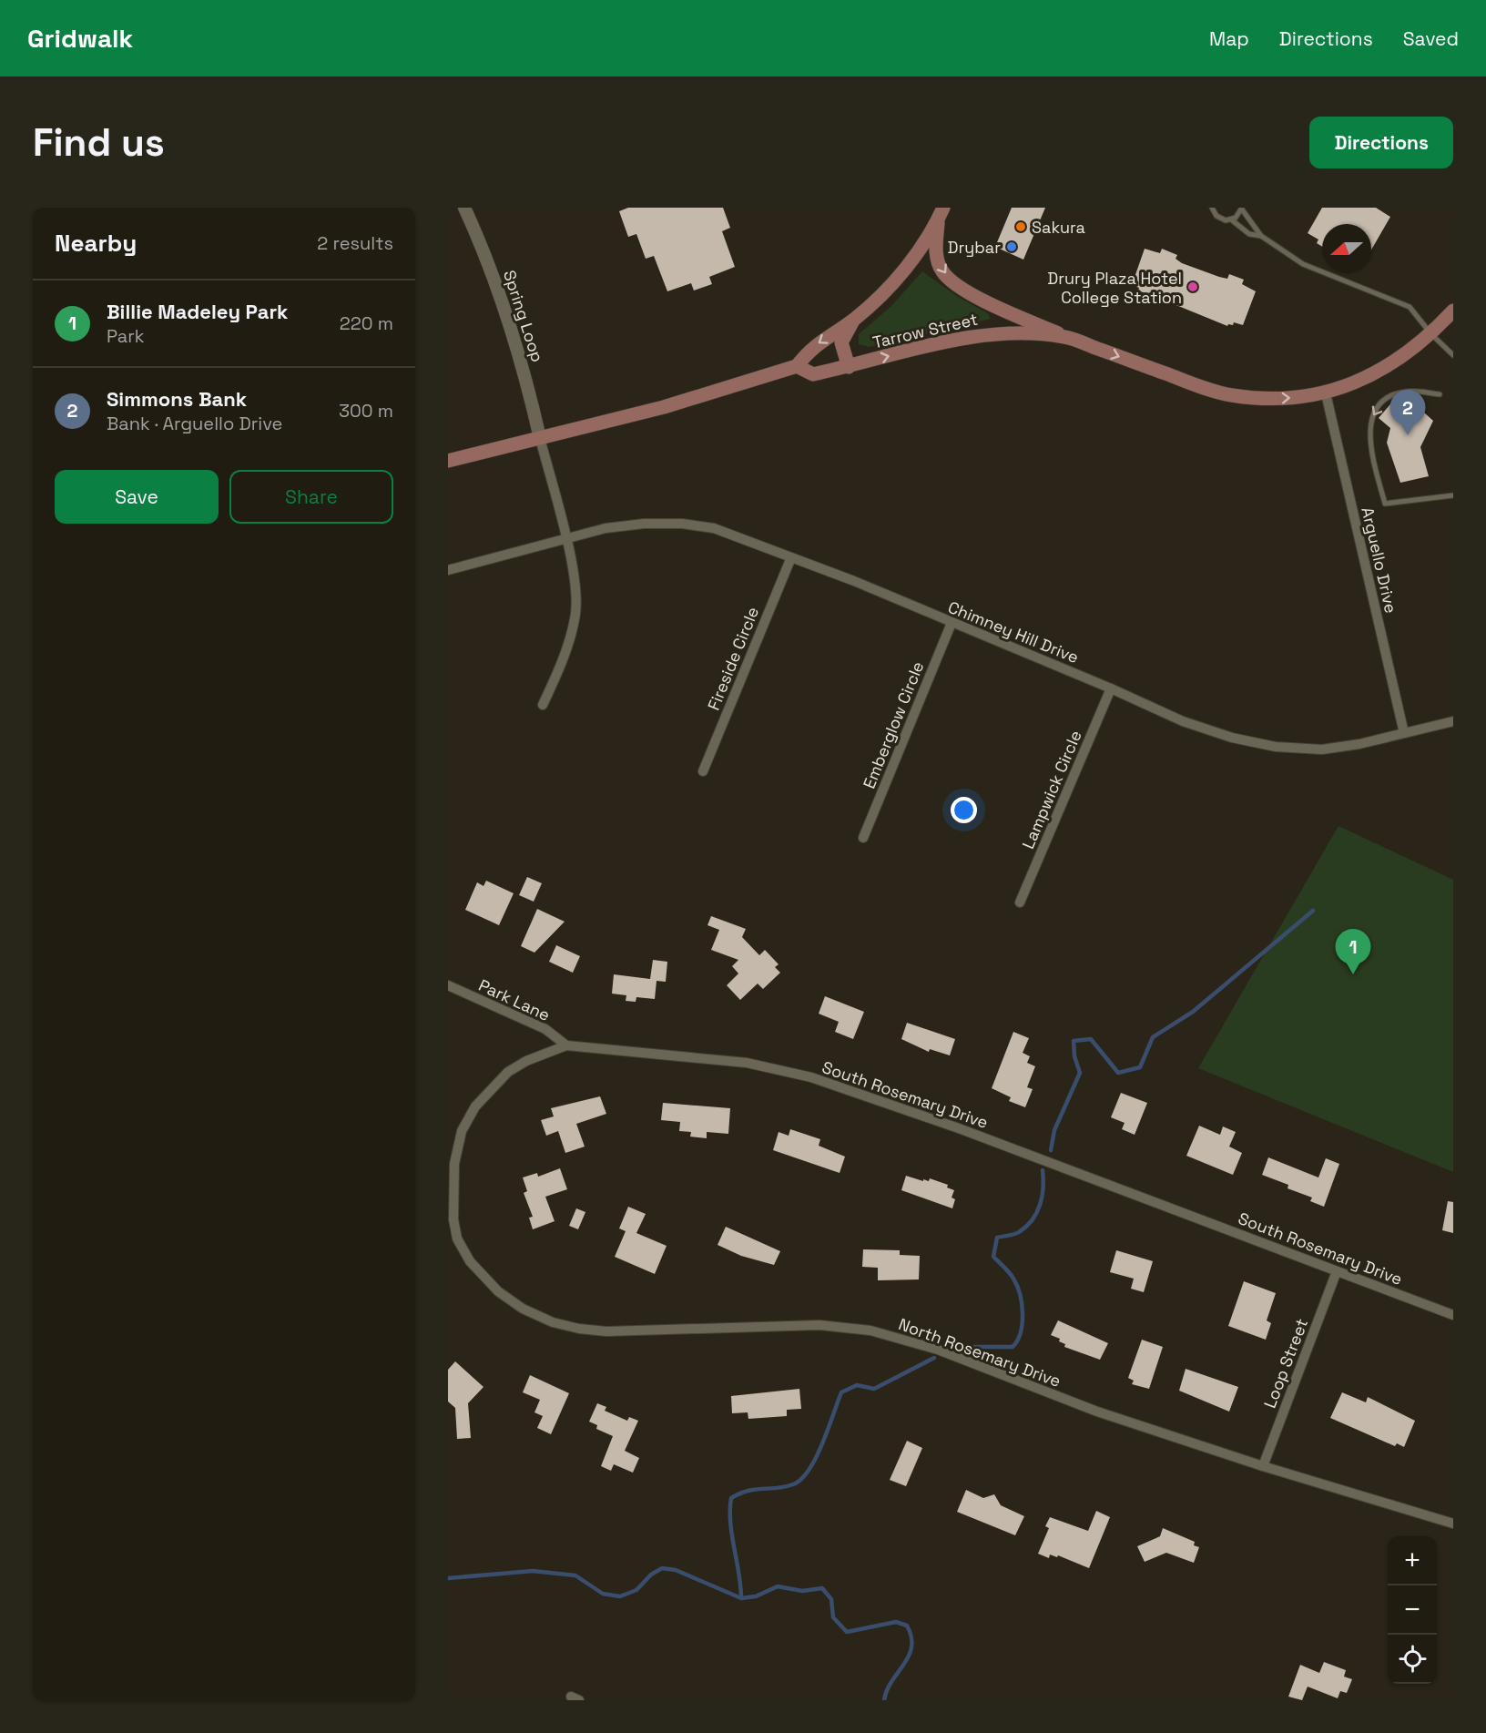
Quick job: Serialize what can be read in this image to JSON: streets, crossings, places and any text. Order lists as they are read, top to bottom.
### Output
{
  "streets": {
    "main road": ["Tarrow Street"],
    "street": [
      "Spring Loop",
      "Arguello Drive",
      "Chimney Hill Drive",
      "Fireside Circle",
      "Emberglow Circle",
      "Lampwick Circle",
      "Park Lane",
      "South Rosemary Drive",
      "North Rosemary Drive",
      "Loop Street"
    ]
  },
  "crossings": [
    ["Tarrow Street", "Arguello Drive"],
    ["Arguello Drive", "Chimney Hill Drive"],
    ["Chimney Hill Drive", "Fireside Circle"],
    ["Chimney Hill Drive", "Emberglow Circle"],
    ["Chimney Hill Drive", "Lampwick Circle"],
    ["Park Lane", "South Rosemary Drive"],
    ["South Rosemary Drive", "North Rosemary Drive"],
    ["South Rosemary Drive", "Loop Street"],
    ["North Rosemary Drive", "Loop Street"]
  ],
  "one_way": ["Tarrow Street"],
  "places": ["Sakura", "Drybar", "Drury Plaza Hotel College Station"],
  "north": "left",
  "page": {
    "header": "Gridwalk",
    "nav": ["Map", "Directions", "Saved"],
    "buttons": [
      "Directions",
      ["Save", "Share"]
    ],
    "title": "Find us",
    "heading": ["Nearby", "2 results"],
    "list": [
      {
        "mark": "1",
        "name": "Billie Madeley Park",
        "note": "Park",
        "value": "220 m"
      },
      {
        "mark": "2",
        "name": "Simmons Bank",
        "note": "Bank · Arguello Drive",
        "value": "300 m"
      }
    ],
    "pins": ["2", "1"],
    "map_buttons": ["+", "−"]
  }
}
